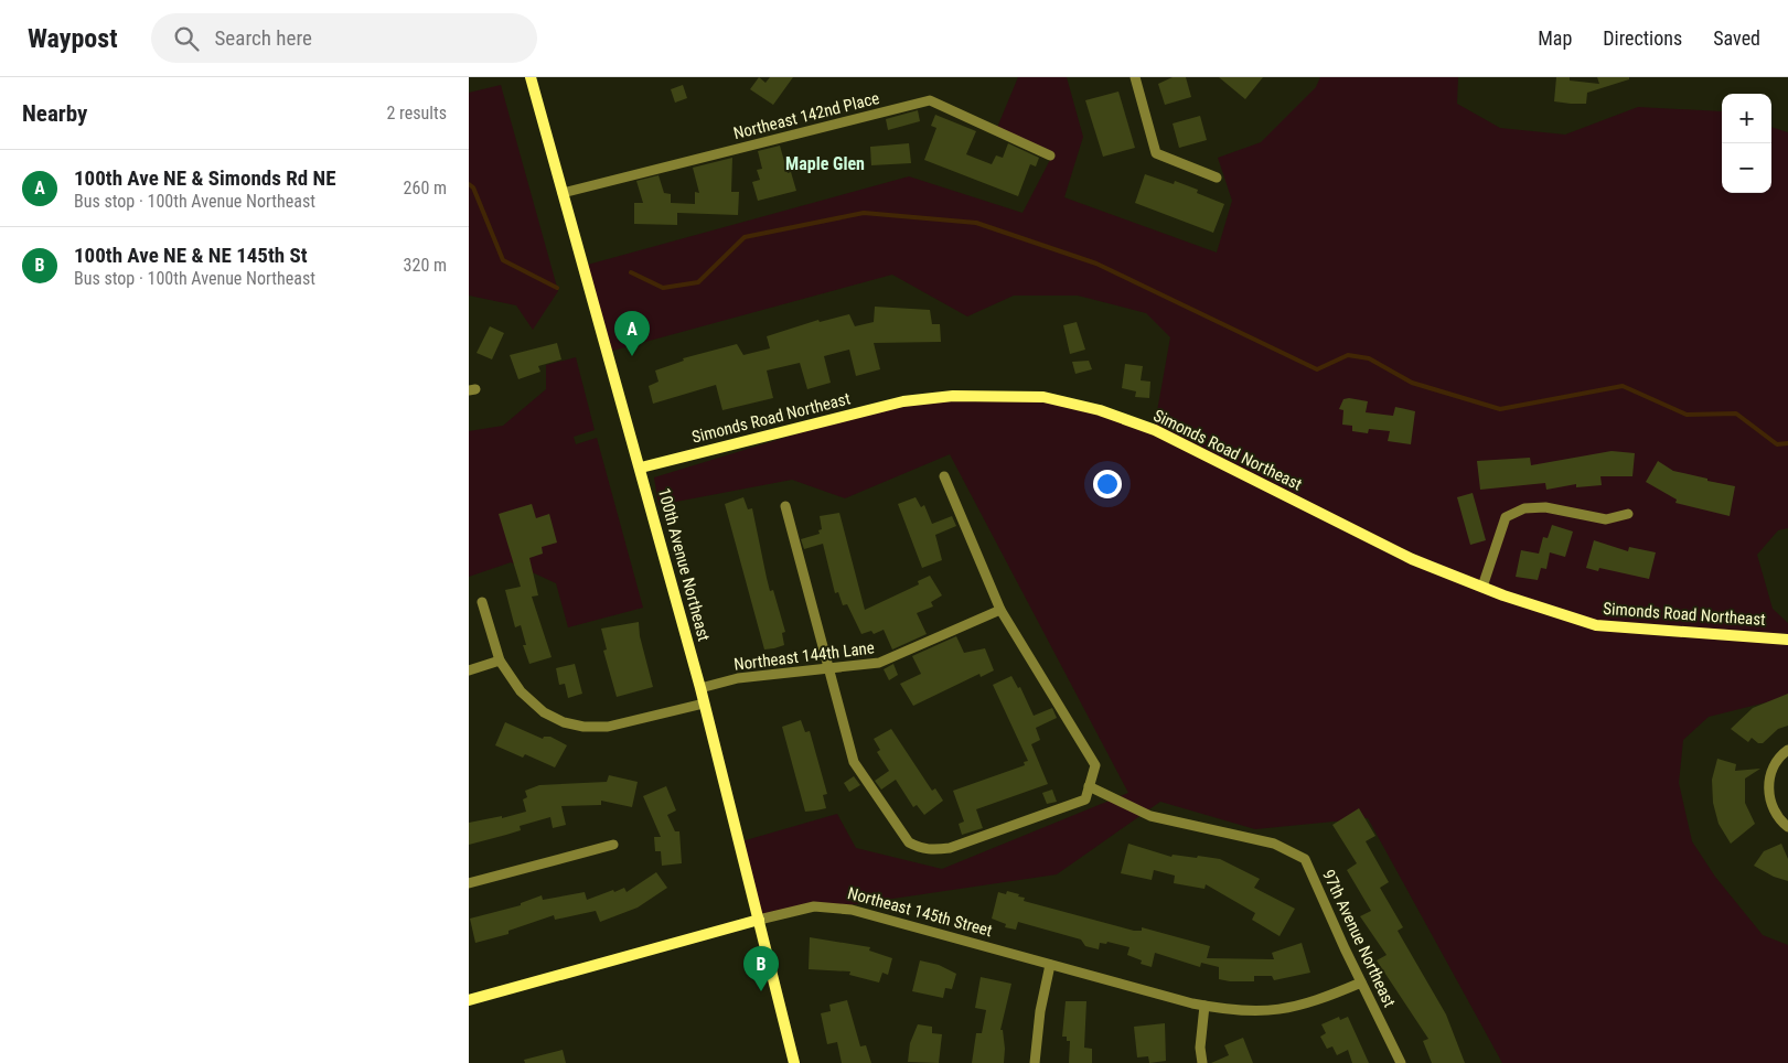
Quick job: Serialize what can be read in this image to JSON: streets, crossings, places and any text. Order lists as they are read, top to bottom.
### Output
{
  "streets": {
    "main road": ["Simonds Road Northeast", "100th Avenue Northeast", "Northeast 145th Street"],
    "street": ["Northeast 142nd Place", "Northeast 144th Lane", "97th Avenue Northeast"]
  },
  "crossings": [
    ["Northeast 142nd Place", "100th Avenue Northeast"],
    ["Simonds Road Northeast", "100th Avenue Northeast"],
    ["100th Avenue Northeast", "Northeast 144th Lane"],
    ["100th Avenue Northeast", "Northeast 145th Street"],
    ["Northeast 145th Street", "97th Avenue Northeast"]
  ],
  "districts": ["Maple Glen"],
  "page": {
    "header": "Waypost",
    "search": "Search here",
    "nav": ["Map", "Directions", "Saved"],
    "heading": ["Nearby", "2 results"],
    "map_buttons": ["+", "−"],
    "list": [
      {
        "mark": "A",
        "name": "100th Ave NE & Simonds Rd NE",
        "note": "Bus stop · 100th Avenue Northeast",
        "value": "260 m"
      },
      {
        "mark": "B",
        "name": "100th Ave NE & NE 145th St",
        "note": "Bus stop · 100th Avenue Northeast",
        "value": "320 m"
      }
    ],
    "pins": ["A", "B"]
  }
}
